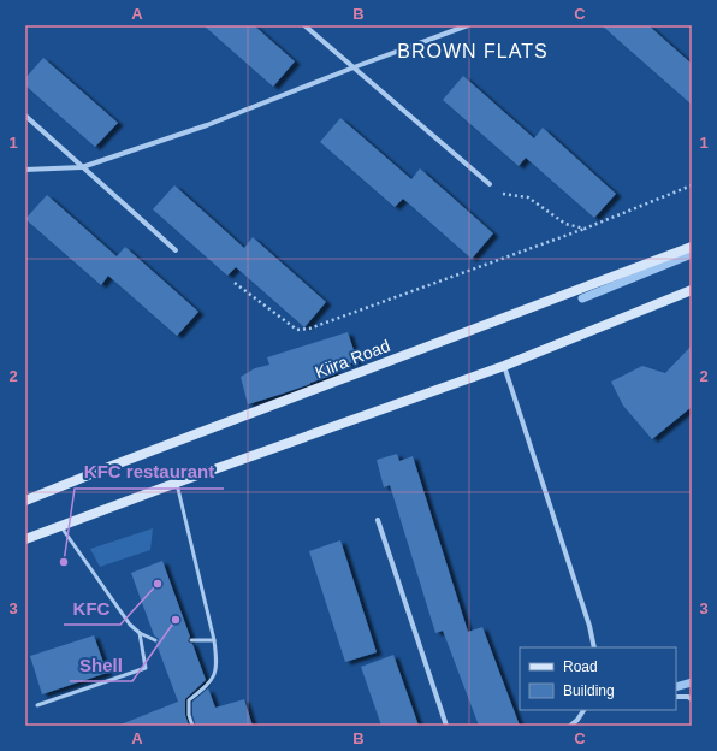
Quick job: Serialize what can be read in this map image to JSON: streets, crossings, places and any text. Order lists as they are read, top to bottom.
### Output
{
  "streets": {
    "main road": ["Kiira Road"]
  },
  "districts": ["BROWN FLATS"],
  "places": ["KFC restaurant", "KFC", "Shell"],
  "legend": ["Road", "Building"],
  "grid": {
    "columns": ["A", "B", "C"],
    "rows": ["1", "2", "3"]
  }
}
